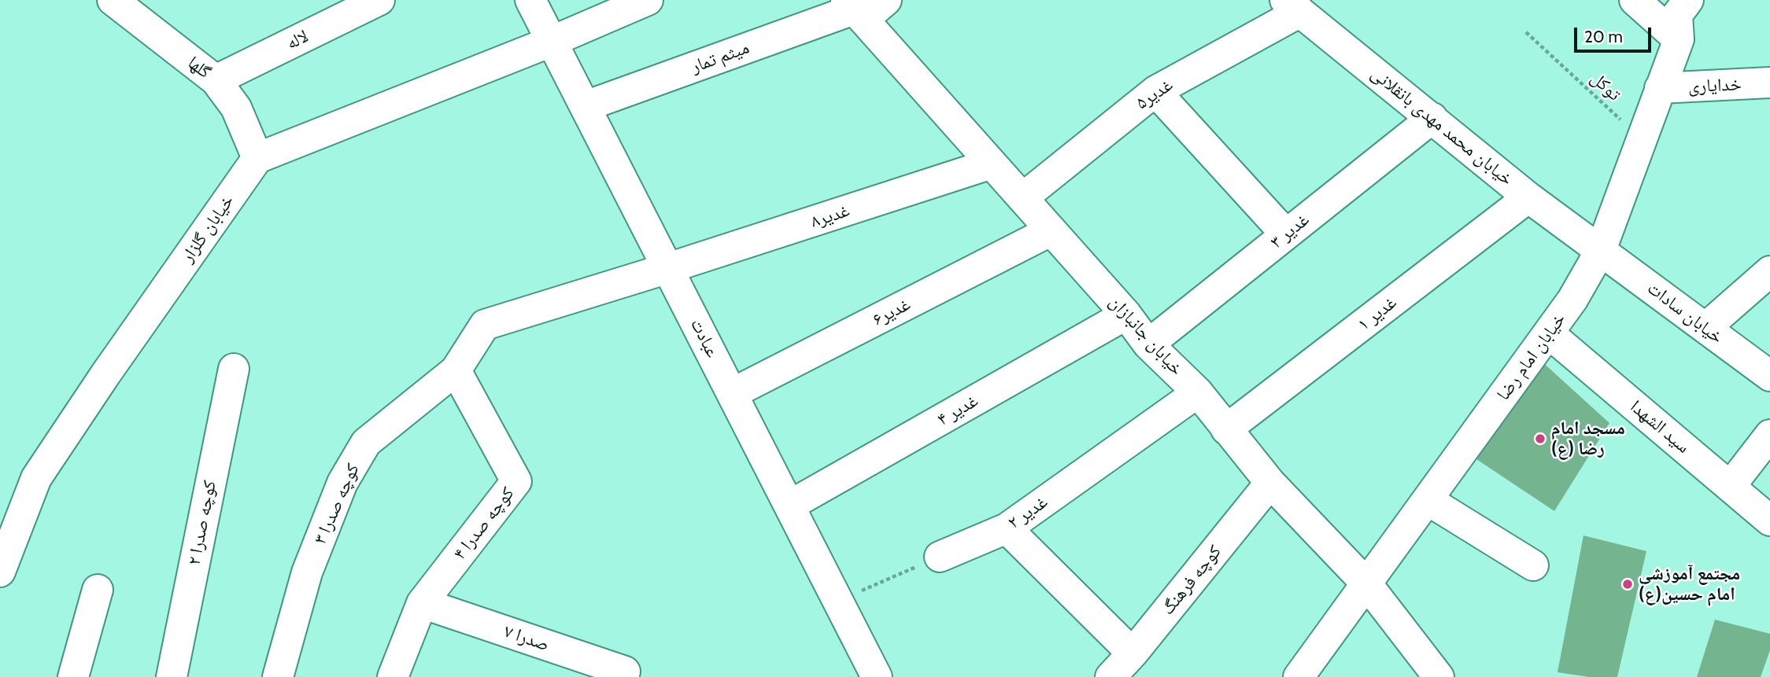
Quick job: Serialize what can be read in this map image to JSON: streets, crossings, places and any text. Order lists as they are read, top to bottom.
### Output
{
  "streets": {
    "street": [
      "لاله",
      "میثم تمار",
      "گلها",
      "خدایاری",
      "غدیر۵",
      "خیابان محمد مهدی بانقلانی",
      "غدیر۸",
      "خیابان گلزار",
      "غدیر ۳",
      "غدیر۶",
      "خیابان سادات",
      "غدیر ۱",
      "خیابان جانبازان",
      "عبادت",
      "خیابان امام رضا",
      "غدیر ۴",
      "سید الشهدا",
      "کوچه صدرا ۳",
      "غدیر ۲",
      "کوچه صدرا ۲",
      "کوچه صدرا ۴",
      "کوچه فرهنگ",
      "صدرا ۷"
    ],
    "path": ["توکل"]
  },
  "crossings": [
    ["لاله", "گلها"],
    ["میثم تمار", "خیابان جانبازان"],
    ["میثم تمار", "عبادت"],
    ["گلها", "خیابان گلزار"],
    ["خدایاری", "خیابان امام رضا"],
    ["توکل", "خیابان امام رضا"],
    ["غدیر۵", "خیابان محمد مهدی بانقلانی"],
    ["غدیر۵", "خیابان جانبازان"],
    ["خیابان محمد مهدی بانقلانی", "غدیر ۳"],
    ["خیابان محمد مهدی بانقلانی", "خیابان سادات"],
    ["خیابان محمد مهدی بانقلانی", "غدیر ۱"],
    ["خیابان محمد مهدی بانقلانی", "خیابان امام رضا"],
    ["غدیر۸", "خیابان جانبازان"],
    ["غدیر۸", "عبادت"],
    ["غدیر۸", "کوچه صدرا ۳"],
    ["غدیر۸", "کوچه صدرا ۴"],
    ["غدیر ۳", "خیابان جانبازان"],
    ["غدیر۶", "خیابان جانبازان"],
    ["غدیر۶", "عبادت"],
    ["خیابان سادات", "خیابان امام رضا"],
    ["غدیر ۱", "خیابان جانبازان"],
    ["خیابان جانبازان", "خیابان امام رضا"],
    ["خیابان جانبازان", "غدیر ۴"],
    ["خیابان جانبازان", "غدیر ۲"],
    ["خیابان جانبازان", "کوچه فرهنگ"],
    ["عبادت", "غدیر ۴"],
    ["خیابان امام رضا", "سید الشهدا"],
    ["کوچه صدرا ۳", "کوچه صدرا ۴"],
    ["کوچه صدرا ۴", "صدرا ۷"]
  ],
  "places": ["مسجد امام رضا (ع)", "مجتمع آموزشی امام حسین(ع)"],
  "scale_bar": "20 m"
}
